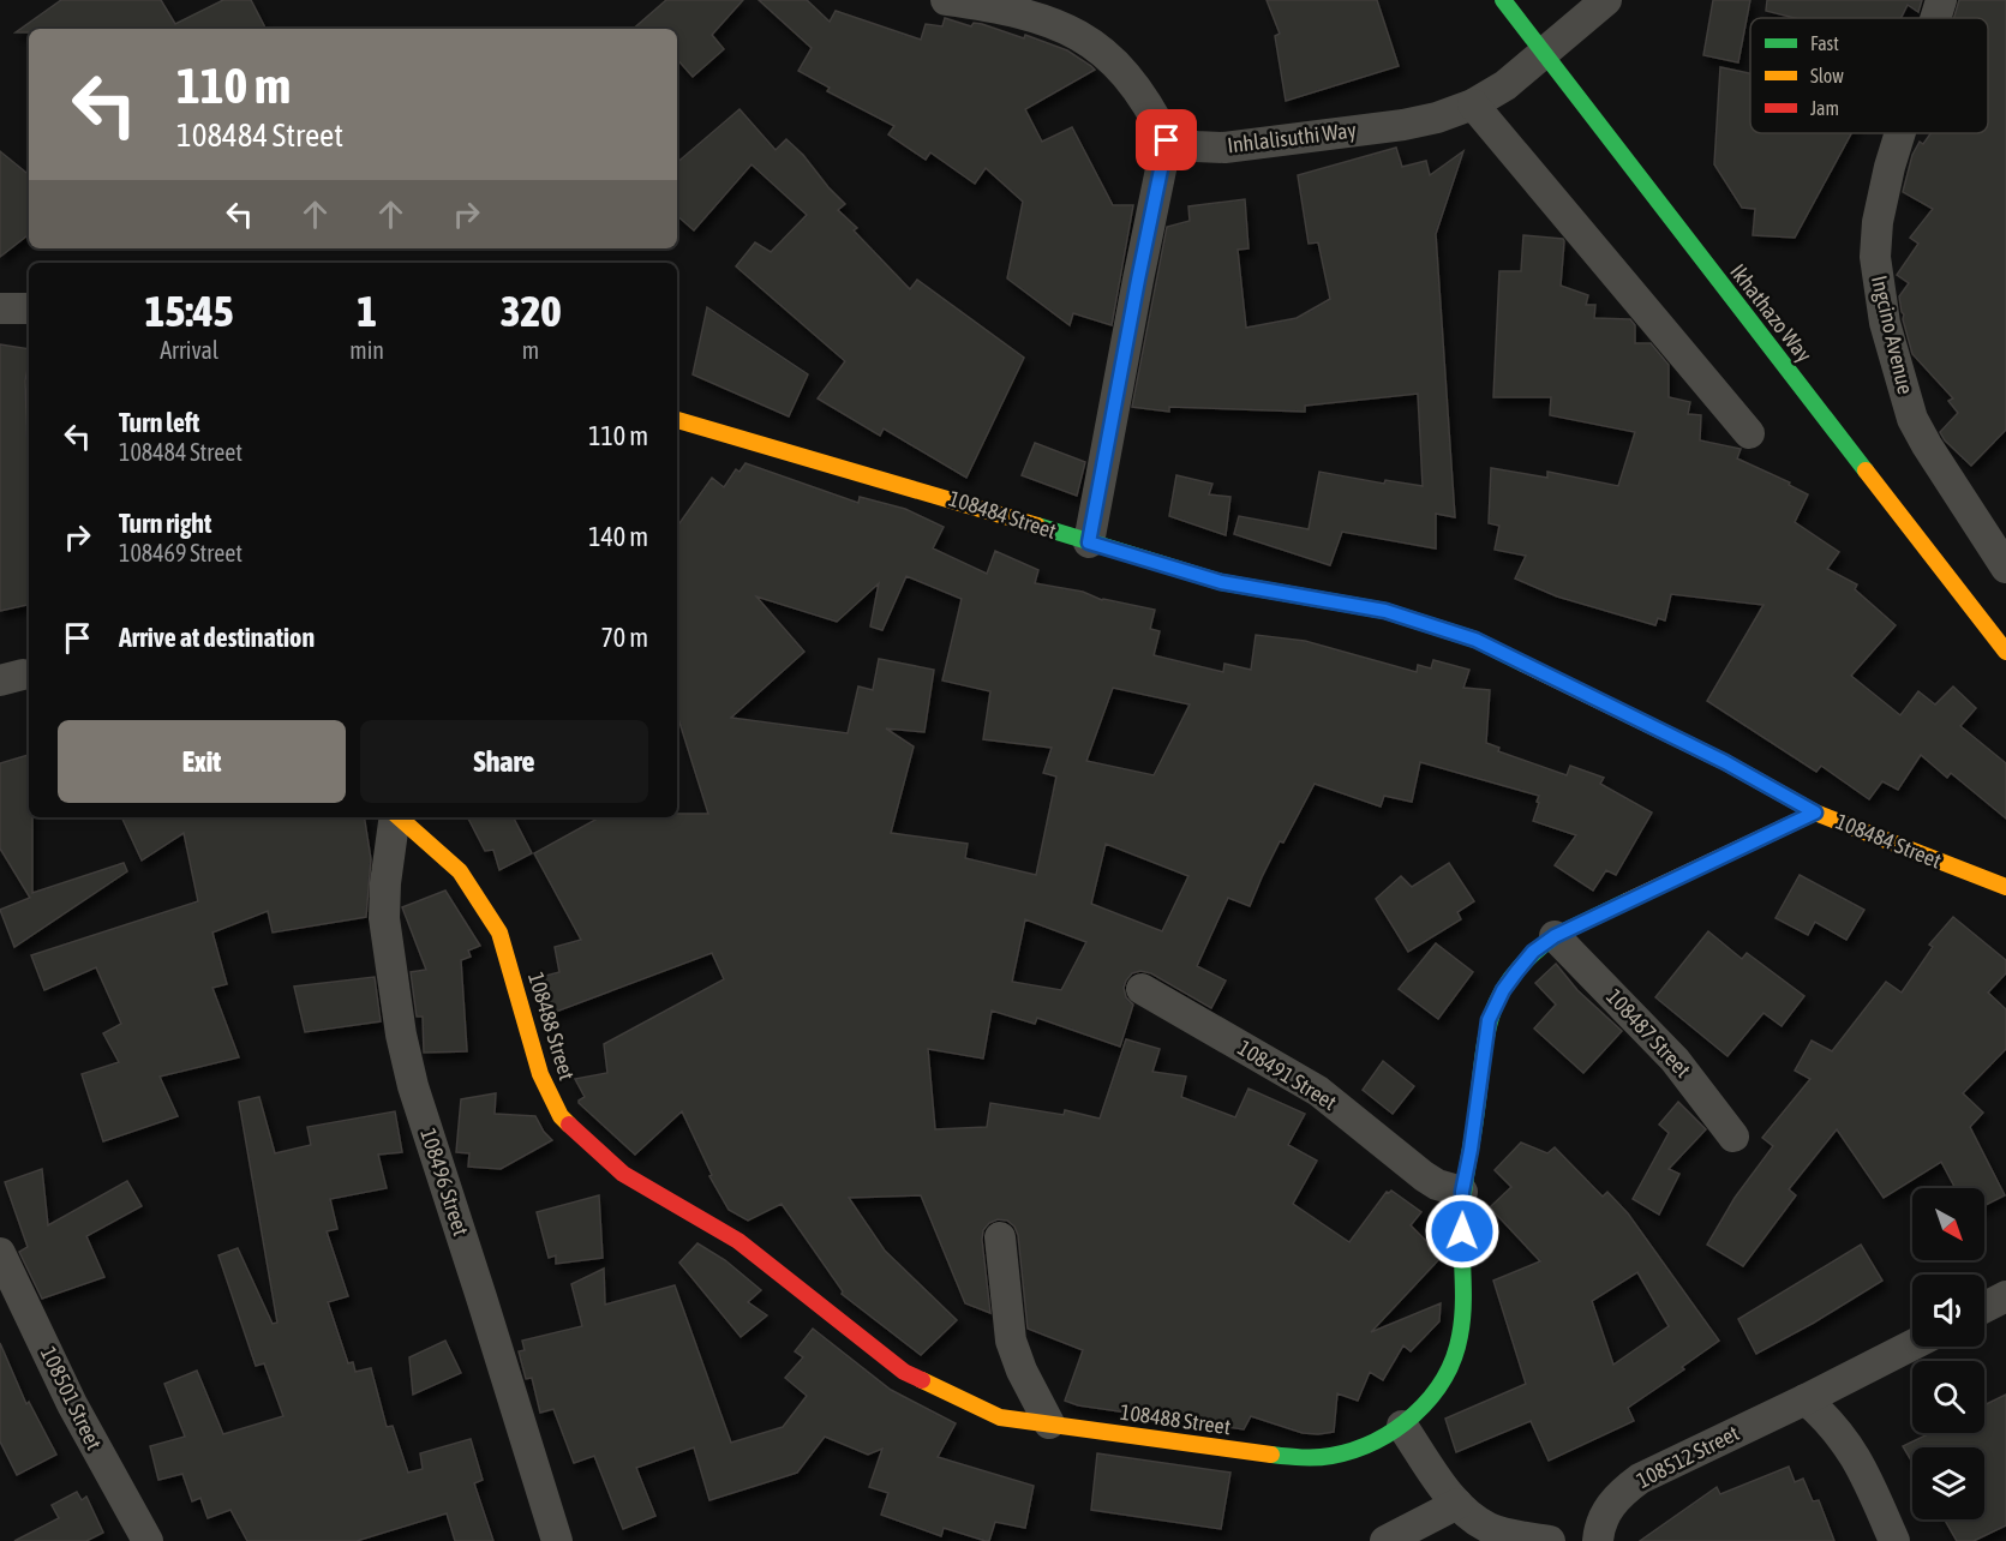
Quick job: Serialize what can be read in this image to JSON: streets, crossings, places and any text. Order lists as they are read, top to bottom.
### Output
{
  "streets": {
    "street": [
      "Inhlalisuthi Way",
      "Ikhathazo Way",
      "Ingcino Avenue",
      "108484 Street",
      "108488 Street",
      "108487 Street",
      "108491 Street",
      "108496 Street",
      "108501 Street",
      "108512 Street"
    ]
  },
  "crossings": [
    ["Inhlalisuthi Way", "Ikhathazo Way"],
    ["108484 Street", "108488 Street"],
    ["108488 Street", "108487 Street"],
    ["108488 Street", "108491 Street"]
  ],
  "legend": ["Fast", "Slow", "Jam"],
  "north": "bottom right",
  "page": {
    "turn": ["110 m", "108484 Street"],
    "eta": [
      "15:45",
      "Arrival",
      "1",
      "min",
      "320",
      "m"
    ],
    "list": [
      {
        "name": "Turn left",
        "note": "108484 Street",
        "value": "110 m"
      },
      {
        "name": "Turn right",
        "note": "108469 Street",
        "value": "140 m"
      },
      {
        "name": "Arrive at destination",
        "value": "70 m"
      }
    ],
    "buttons": ["Exit", "Share"]
  }
}
